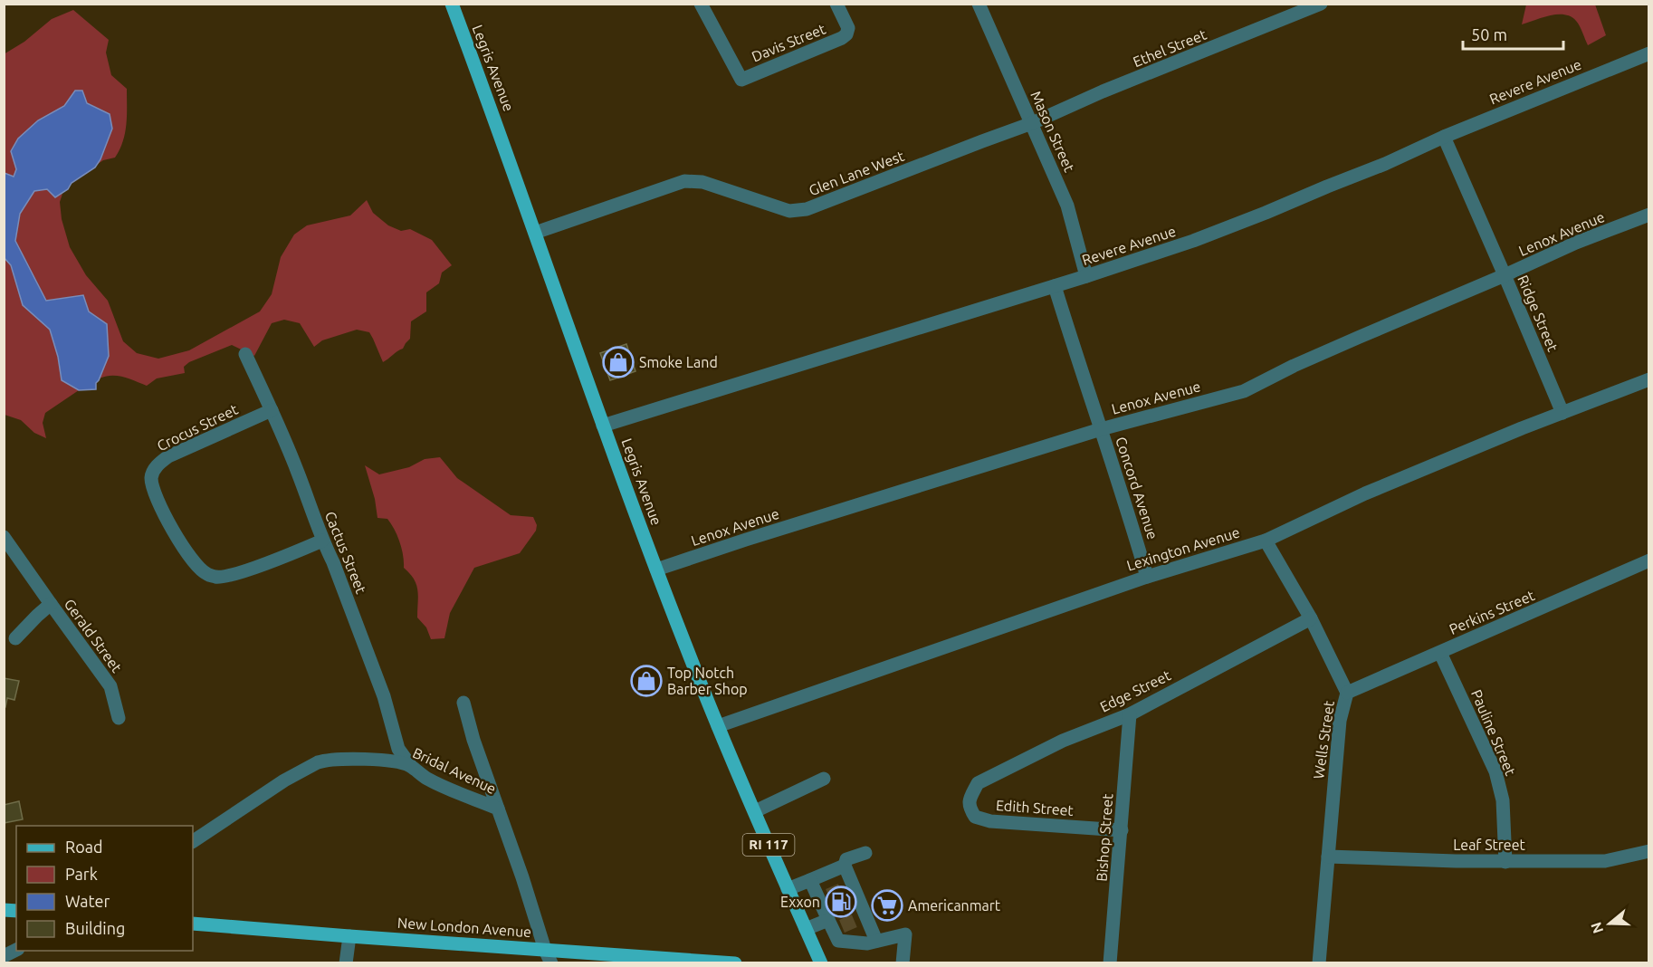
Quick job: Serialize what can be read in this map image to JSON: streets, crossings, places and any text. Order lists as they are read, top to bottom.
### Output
{
  "streets": {
    "main road": ["Legris Avenue", "RI 117", "New London Avenue"],
    "street": [
      "Davis Street",
      "Ethel Street",
      "Revere Avenue",
      "Mason Street",
      "Glen Lane West",
      "Lenox Avenue",
      "Ridge Street",
      "Crocus Street",
      "Concord Avenue",
      "Lexington Avenue",
      "Cactus Street",
      "Perkins Street",
      "Gerald Street",
      "Edge Street",
      "Pauline Street",
      "Wells Street",
      "Bridal Avenue",
      "Edith Street",
      "Bishop Street",
      "Leaf Street"
    ]
  },
  "crossings": [
    ["Ethel Street", "Mason Street"],
    ["Ethel Street", "Glen Lane West"],
    ["Legris Avenue", "Revere Avenue"],
    ["Legris Avenue", "Glen Lane West"],
    ["Legris Avenue", "Lenox Avenue"],
    ["Legris Avenue", "Lexington Avenue"],
    ["Revere Avenue", "Mason Street"],
    ["Revere Avenue", "Ridge Street"],
    ["Revere Avenue", "Concord Avenue"],
    ["Mason Street", "Glen Lane West"],
    ["Lenox Avenue", "Ridge Street"],
    ["Lenox Avenue", "Concord Avenue"],
    ["Ridge Street", "Lexington Avenue"],
    ["Crocus Street", "Cactus Street"],
    ["Concord Avenue", "Lexington Avenue"],
    ["Lexington Avenue", "Wells Street"],
    ["Cactus Street", "Bridal Avenue"],
    ["Perkins Street", "Pauline Street"],
    ["Perkins Street", "Wells Street"],
    ["Edge Street", "Wells Street"],
    ["Edge Street", "Edith Street"],
    ["Edge Street", "Bishop Street"],
    ["Pauline Street", "Leaf Street"],
    ["Wells Street", "Leaf Street"],
    ["Bridal Avenue", "New London Avenue"],
    ["Edith Street", "Bishop Street"]
  ],
  "places": {
    "shop": ["Smoke Land", "Top Notch Barber Shop"],
    "fuel station": ["Exxon"],
    "supermarket": ["Americanmart"]
  },
  "legend": [
    "Road",
    "Park",
    "Water",
    "Building"
  ],
  "scale_bar": "50 m",
  "north": "left"
}
